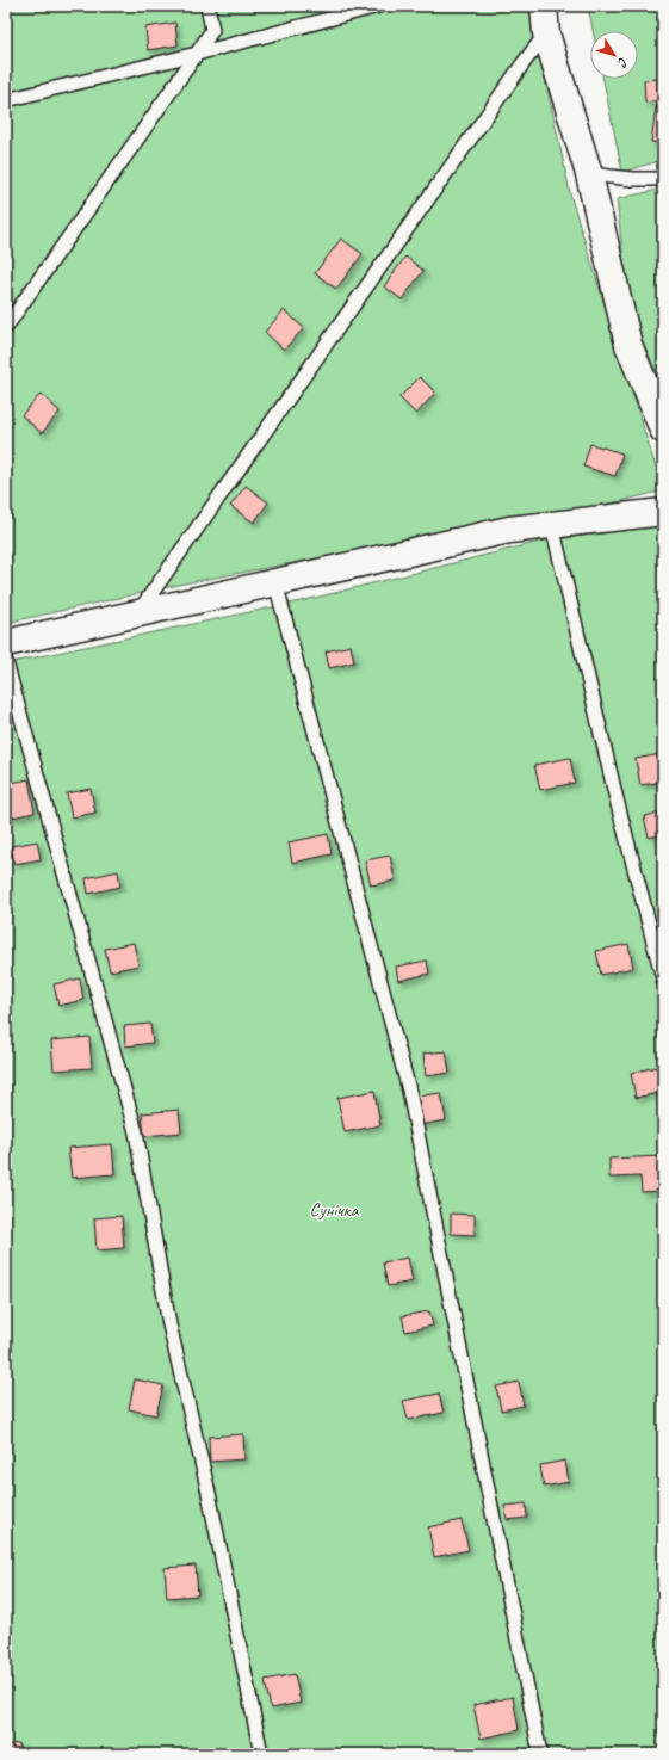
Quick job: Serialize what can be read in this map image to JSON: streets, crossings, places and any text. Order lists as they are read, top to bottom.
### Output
{
  "parks": ["Сунічка"],
  "north": "bottom right"
}
